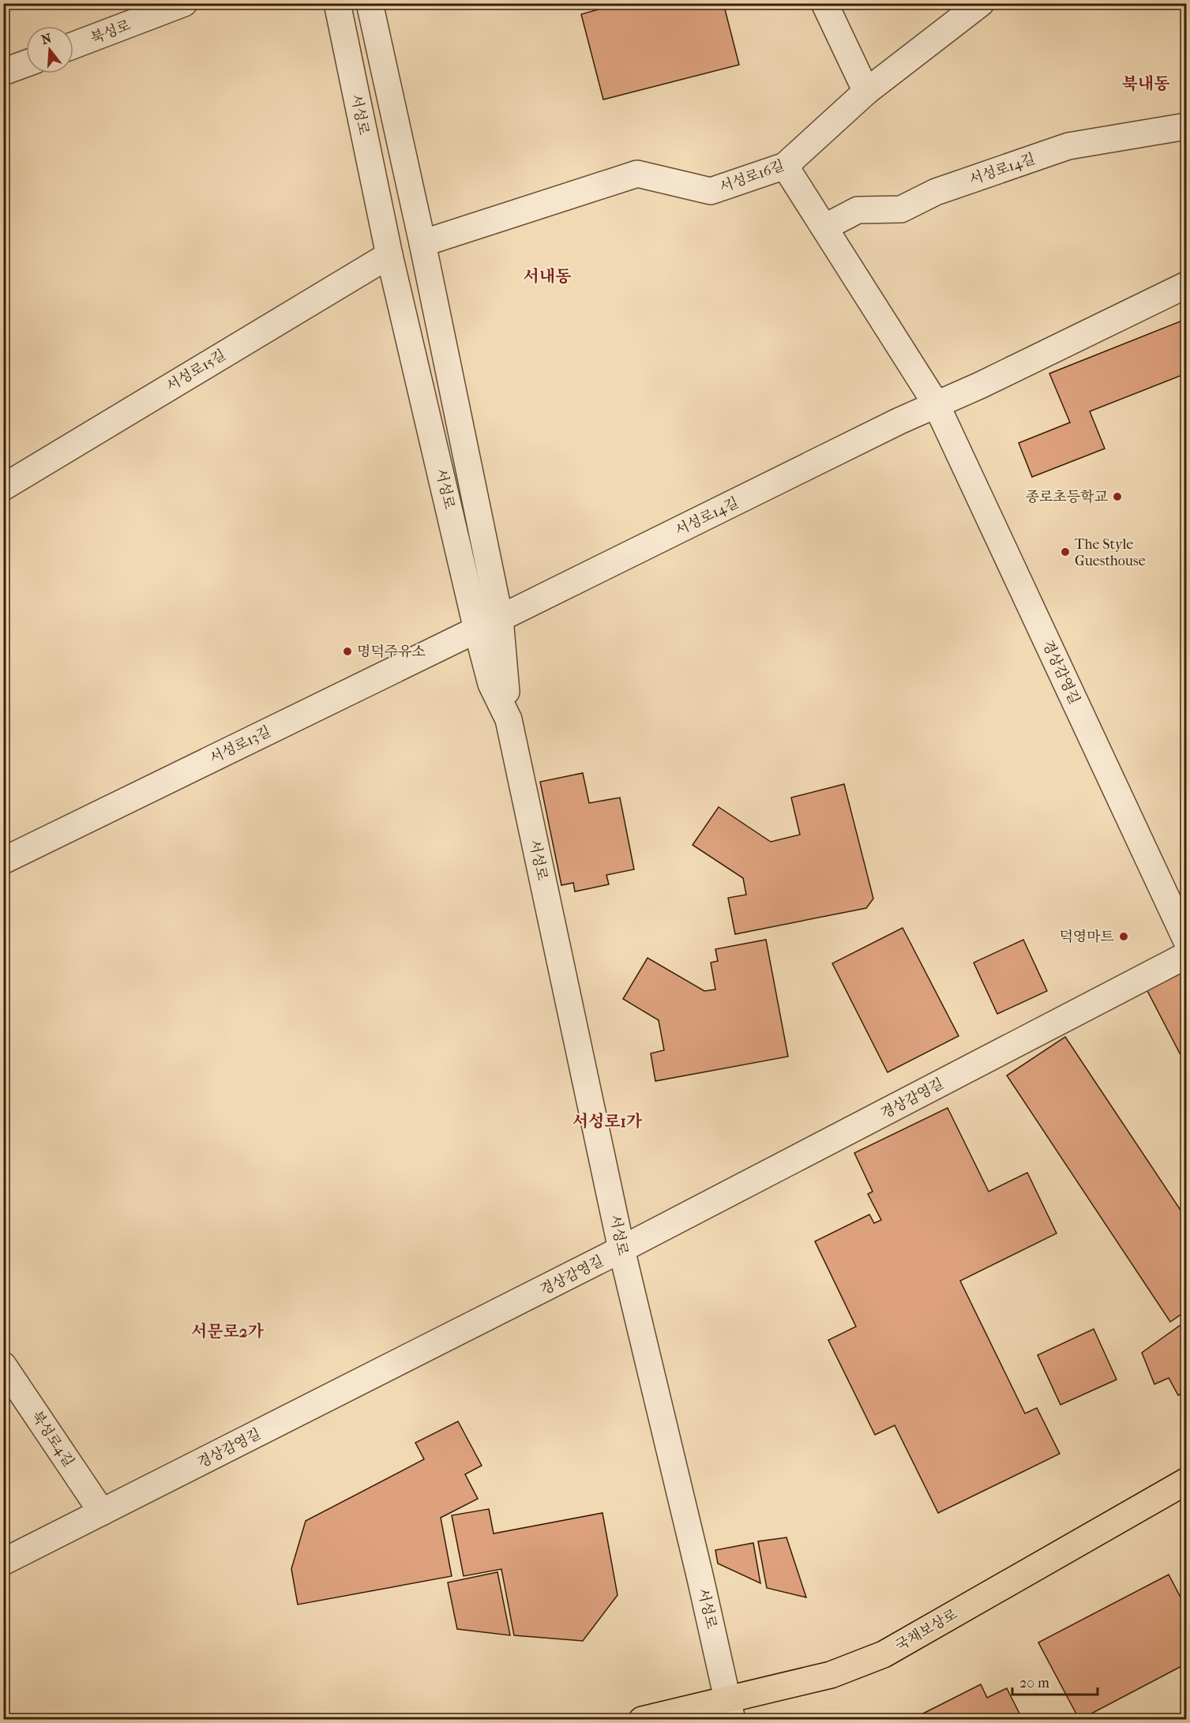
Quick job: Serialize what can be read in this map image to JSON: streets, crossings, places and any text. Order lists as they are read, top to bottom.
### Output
{
  "streets": {
    "main road": ["국채보상로"],
    "street": [
      "북성로",
      "서성로",
      "서성로14길",
      "서성로16길",
      "서성로15길",
      "경상감영길",
      "서성로13길",
      "북성로4길"
    ]
  },
  "crossings": [
    ["서성로", "서성로14길"],
    ["서성로", "서성로16길"],
    ["서성로", "서성로15길"],
    ["서성로", "경상감영길"],
    ["서성로", "서성로13길"],
    ["서성로", "국채보상로"],
    ["서성로14길", "경상감영길"],
    ["서성로14길", "서성로13길"],
    ["경상감영길", "북성로4길"]
  ],
  "districts": [
    "북내동",
    "서내동",
    "서성로1가",
    "서문로2가"
  ],
  "places": [
    "종로초등학교",
    "The Style Guesthouse",
    "명덕주유소",
    "덕영마트"
  ],
  "scale_bar": "20 m",
  "north": "top"
}
